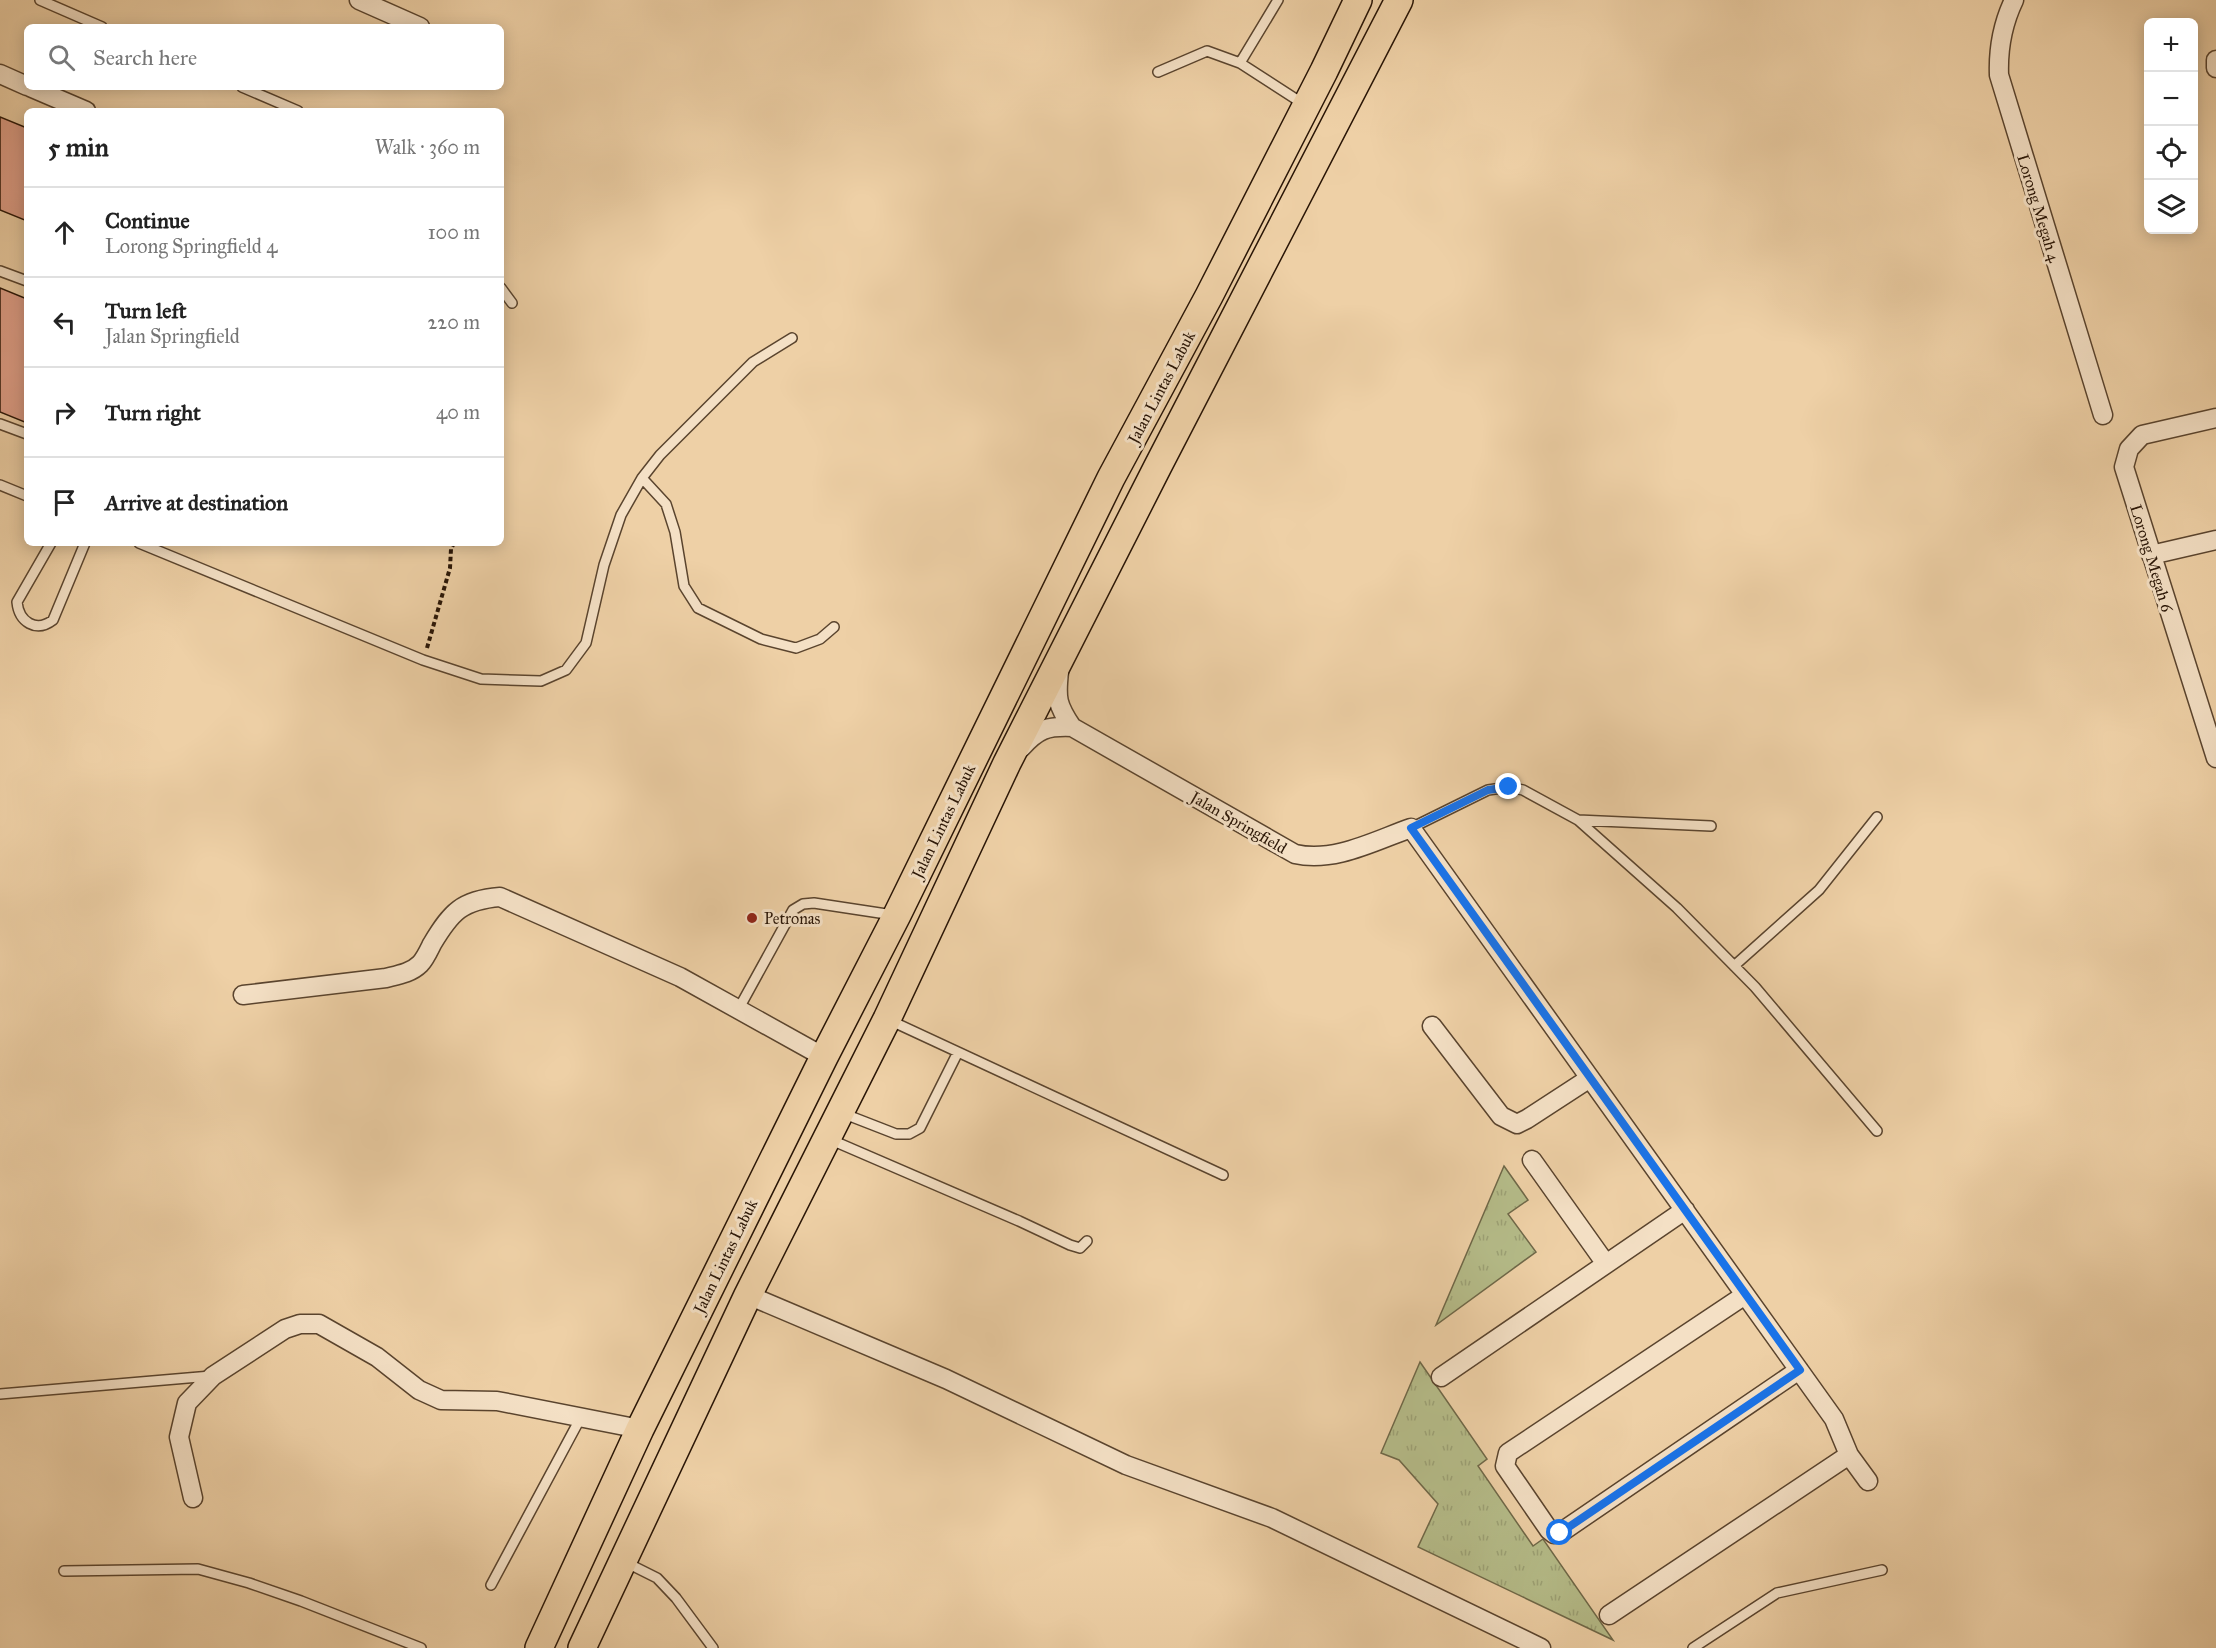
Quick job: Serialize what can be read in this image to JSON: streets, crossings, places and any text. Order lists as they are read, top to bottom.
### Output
{
  "streets": {
    "main road": ["Jalan Lintas Labuk"],
    "street": ["Lorong Megah 4", "Lorong Megah 6", "Jalan Springfield"]
  },
  "places": ["Petronas"],
  "page": {
    "map_buttons": ["+", "−"],
    "search": "Search here",
    "heading": ["5 min", "Walk · 360 m"],
    "list": [
      ["Continue", "Lorong Springfield 4", "100 m"],
      ["Turn left", "Jalan Springfield", "220 m"],
      ["Turn right", "40 m"],
      "Arrive at destination"
    ]
  }
}
